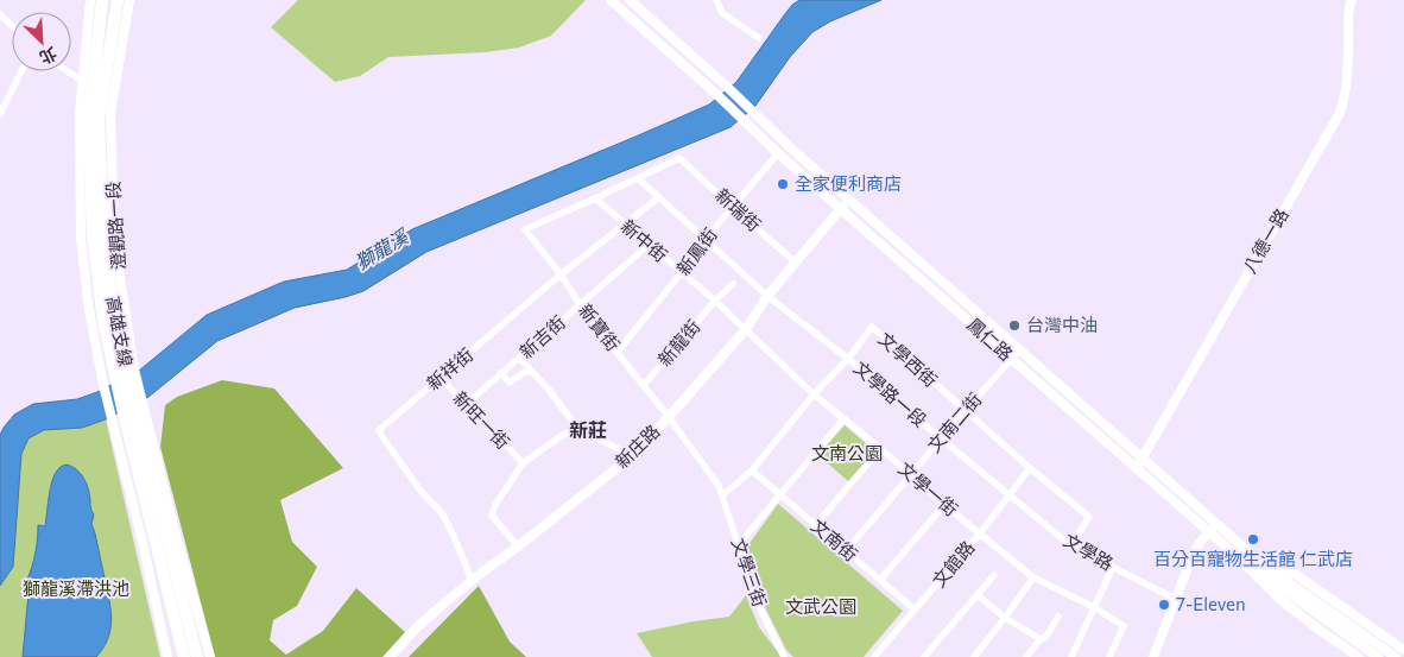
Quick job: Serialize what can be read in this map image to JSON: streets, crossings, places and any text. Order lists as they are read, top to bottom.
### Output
{
  "streets": {
    "highway": ["高雄支線"],
    "street": [
      "新瑞街",
      "澄觀路一段",
      "新中街",
      "八德一路",
      "新鳳街",
      "新寶街",
      "新吉街",
      "鳳仁路",
      "新龍街",
      "文學西街",
      "新祥街",
      "文學路一段",
      "新旺一街",
      "文南二街",
      "新庄路",
      "文學一街",
      "文南街",
      "文學路",
      "文館路",
      "文學三街"
    ]
  },
  "crossings": [
    ["新瑞街", "新鳳街"],
    ["新瑞街", "文學路一段"],
    ["新瑞街", "新庄路"],
    ["新中街", "新鳳街"],
    ["新中街", "新寶街"],
    ["新中街", "新吉街"],
    ["新中街", "新龍街"],
    ["新中街", "新祥街"],
    ["新中街", "新庄路"],
    ["新中街", "文學一街"],
    ["八德一路", "鳳仁路"],
    ["新鳳街", "新寶街"],
    ["新鳳街", "鳳仁路"],
    ["新鳳街", "文學路一段"],
    ["新寶街", "新吉街"],
    ["新寶街", "新龍街"],
    ["新寶街", "新祥街"],
    ["新寶街", "新庄路"],
    ["新寶街", "文學三街"],
    ["新吉街", "新旺一街"],
    ["鳳仁路", "文南二街"],
    ["鳳仁路", "新庄路"],
    ["文學西街", "文學路一段"],
    ["文學西街", "文南二街"],
    ["文學西街", "文學一街"],
    ["文學西街", "文南街"],
    ["文學西街", "文學路"],
    ["文學西街", "文館路"],
    ["文學西街", "文學三街"],
    ["新祥街", "文學路一段"],
    ["新祥街", "新旺一街"],
    ["新祥街", "新庄路"],
    ["文學路一段", "文南二街"],
    ["文學路一段", "新庄路"],
    ["文學路一段", "文學路"],
    ["文學路一段", "文館路"],
    ["文南二街", "文學一街"],
    ["文南二街", "文南街"],
    ["新庄路", "文學一街"],
    ["文學一街", "文館路"],
    ["文南街", "文館路"],
    ["文學路", "文館路"]
  ],
  "districts": ["新莊"],
  "water": ["獅龍溪"],
  "parks": ["文南公園", "獅龍溪滯洪池", "文武公園"],
  "places": [
    "全家便利商店",
    "台灣中油",
    "百分百寵物生活館 仁武店",
    "7-Eleven"
  ],
  "north": "bottom right"
}
